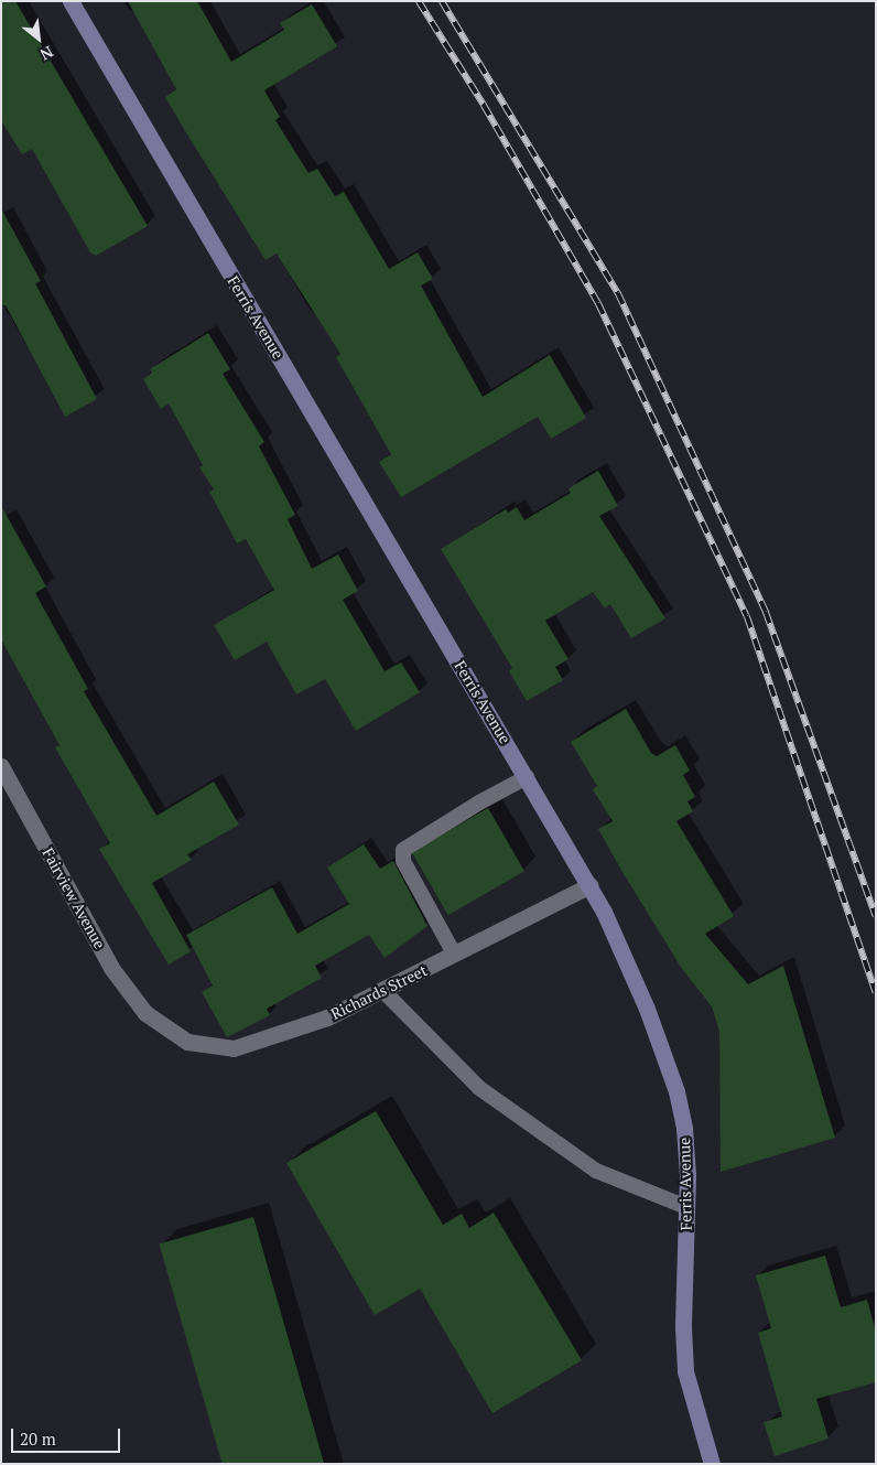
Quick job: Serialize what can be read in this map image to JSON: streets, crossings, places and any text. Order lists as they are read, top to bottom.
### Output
{
  "streets": {
    "street": ["Ferris Avenue", "Fairview Avenue", "Richards Street"]
  },
  "crossings": [
    ["Ferris Avenue", "Richards Street"],
    ["Fairview Avenue", "Richards Street"]
  ],
  "scale_bar": "20 m",
  "north": "bottom right"
}
